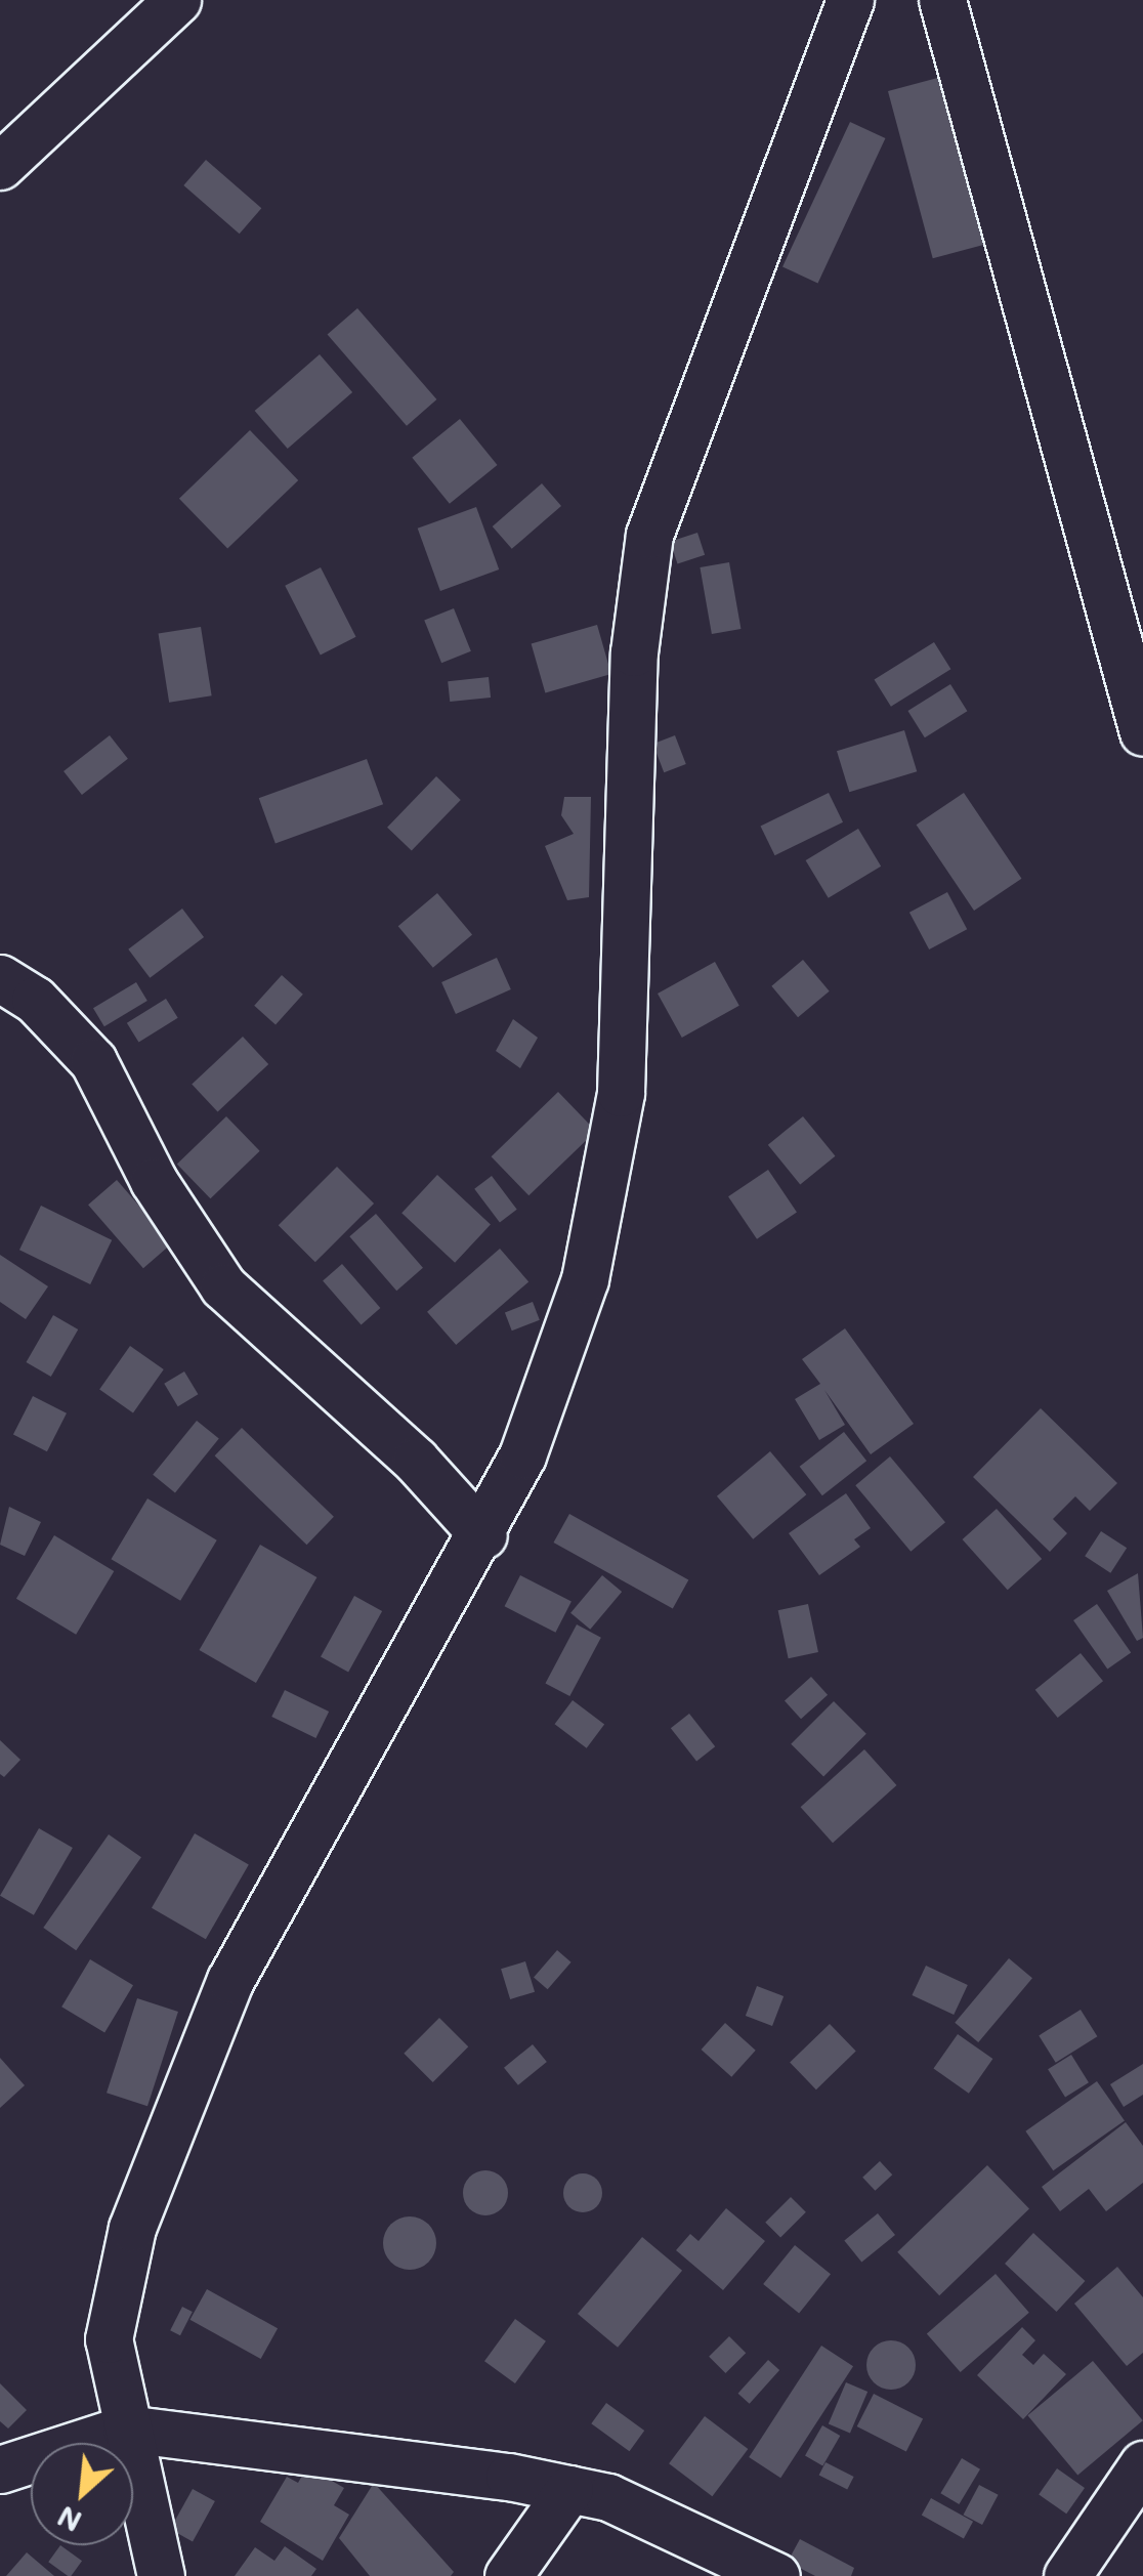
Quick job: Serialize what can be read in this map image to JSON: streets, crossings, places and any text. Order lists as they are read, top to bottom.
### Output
{
  "north": "bottom left"
}
